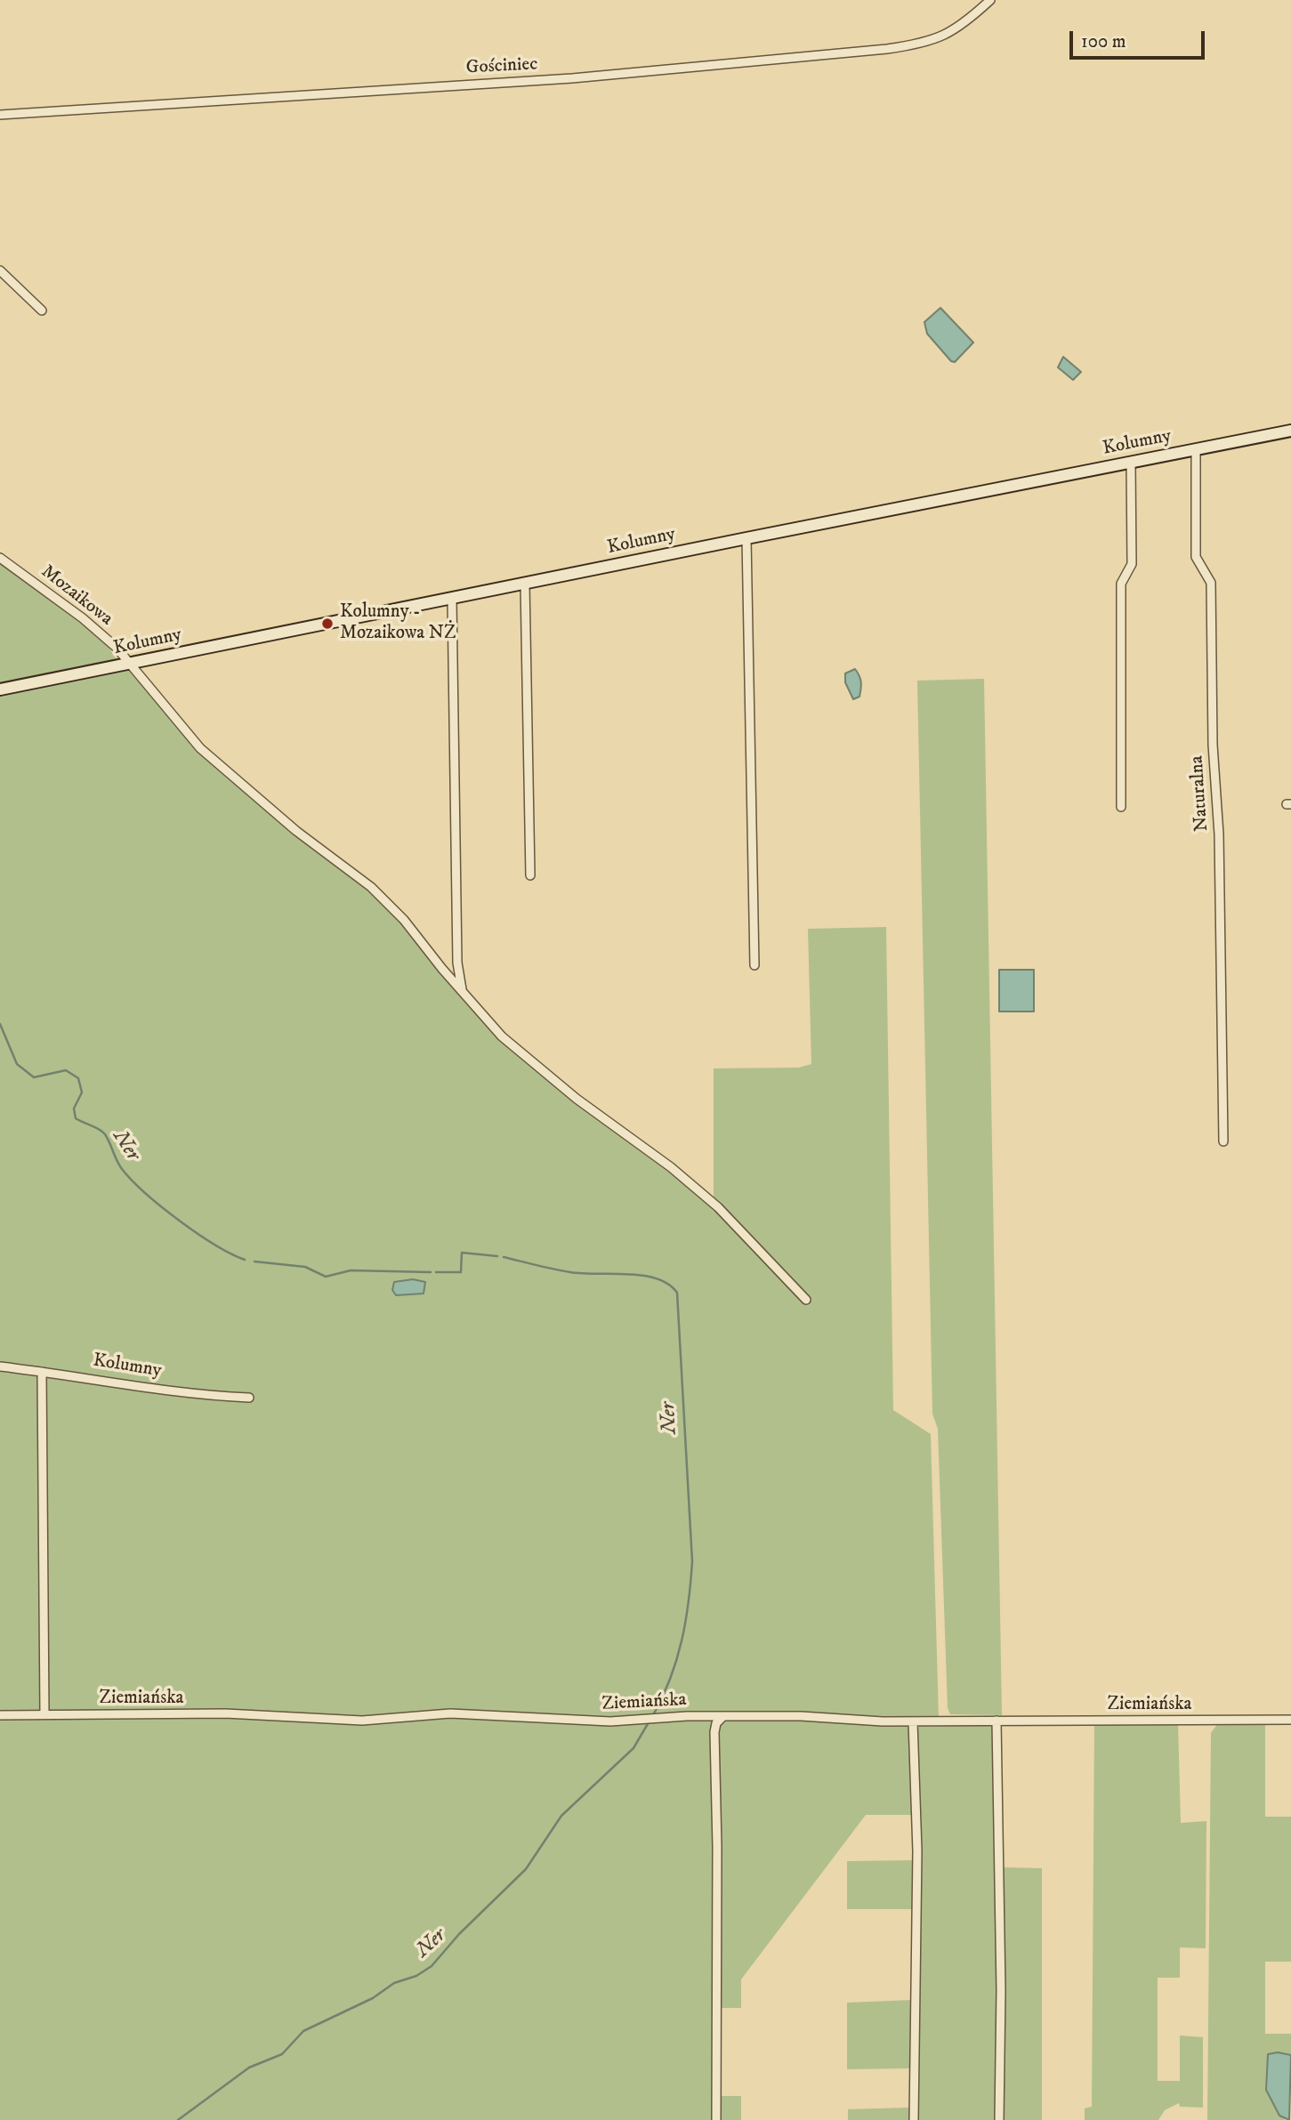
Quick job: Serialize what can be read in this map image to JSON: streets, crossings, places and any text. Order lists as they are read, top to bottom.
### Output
{
  "streets": {
    "street": [
      "Gościniec",
      "Kolumny",
      "Mozaikowa",
      "Naturalna",
      "Ziemiańska"
    ]
  },
  "crossings": [
    ["Kolumny", "Mozaikowa"],
    ["Kolumny", "Naturalna"]
  ],
  "water": ["Ner"],
  "places": ["Kolumny - Mozaikowa NŻ"],
  "scale_bar": "100 m"
}
